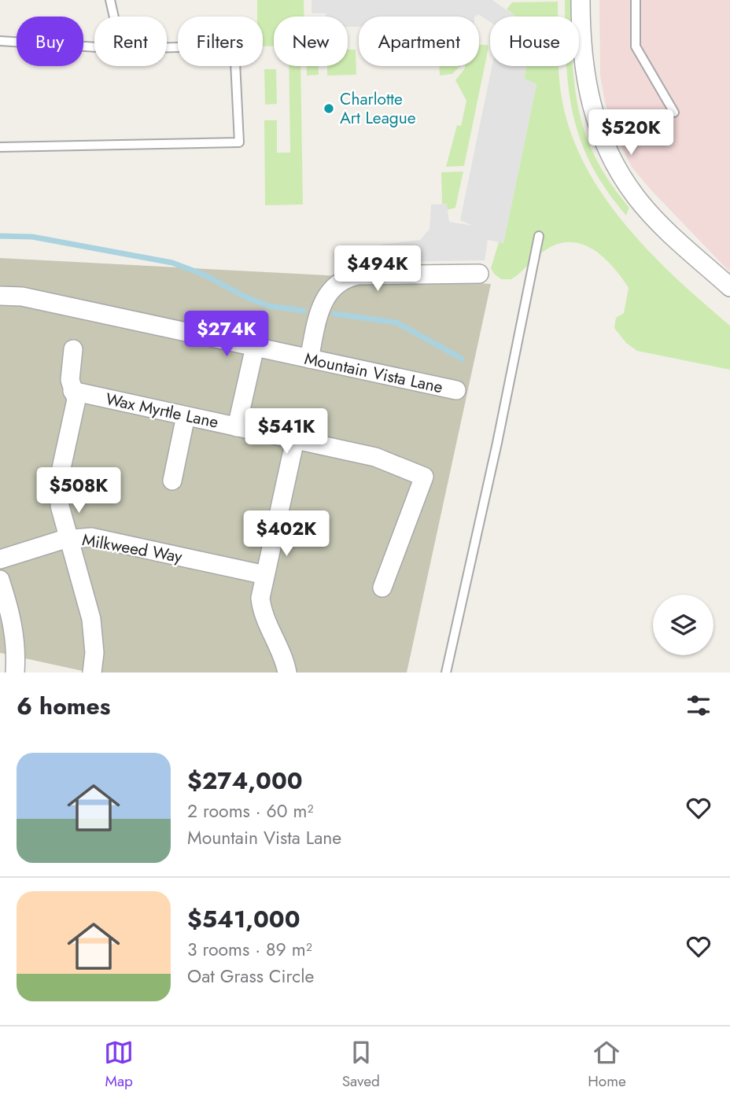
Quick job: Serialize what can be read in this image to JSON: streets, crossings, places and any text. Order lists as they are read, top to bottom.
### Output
{
  "streets": {
    "street": ["Mountain Vista Lane", "Wax Myrtle Lane", "Milkweed Way"]
  },
  "places": ["Charlotte Art League"],
  "page": {
    "chip": [
      "Buy",
      "Rent",
      "Filters",
      "New",
      "Apartment",
      "House"
    ],
    "price": [
      "$520K",
      "$494K",
      "$274K",
      "$541K",
      "$508K",
      "$402K"
    ],
    "heading": "6 homes",
    "list": [
      {
        "name": "$274,000",
        "note": "2 rooms · 60 m² · Mountain Vista Lane"
      },
      {
        "name": "$541,000",
        "note": "3 rooms · 89 m² · Oat Grass Circle"
      }
    ],
    "tabs": ["Map", "Saved", "Home"]
  }
}
